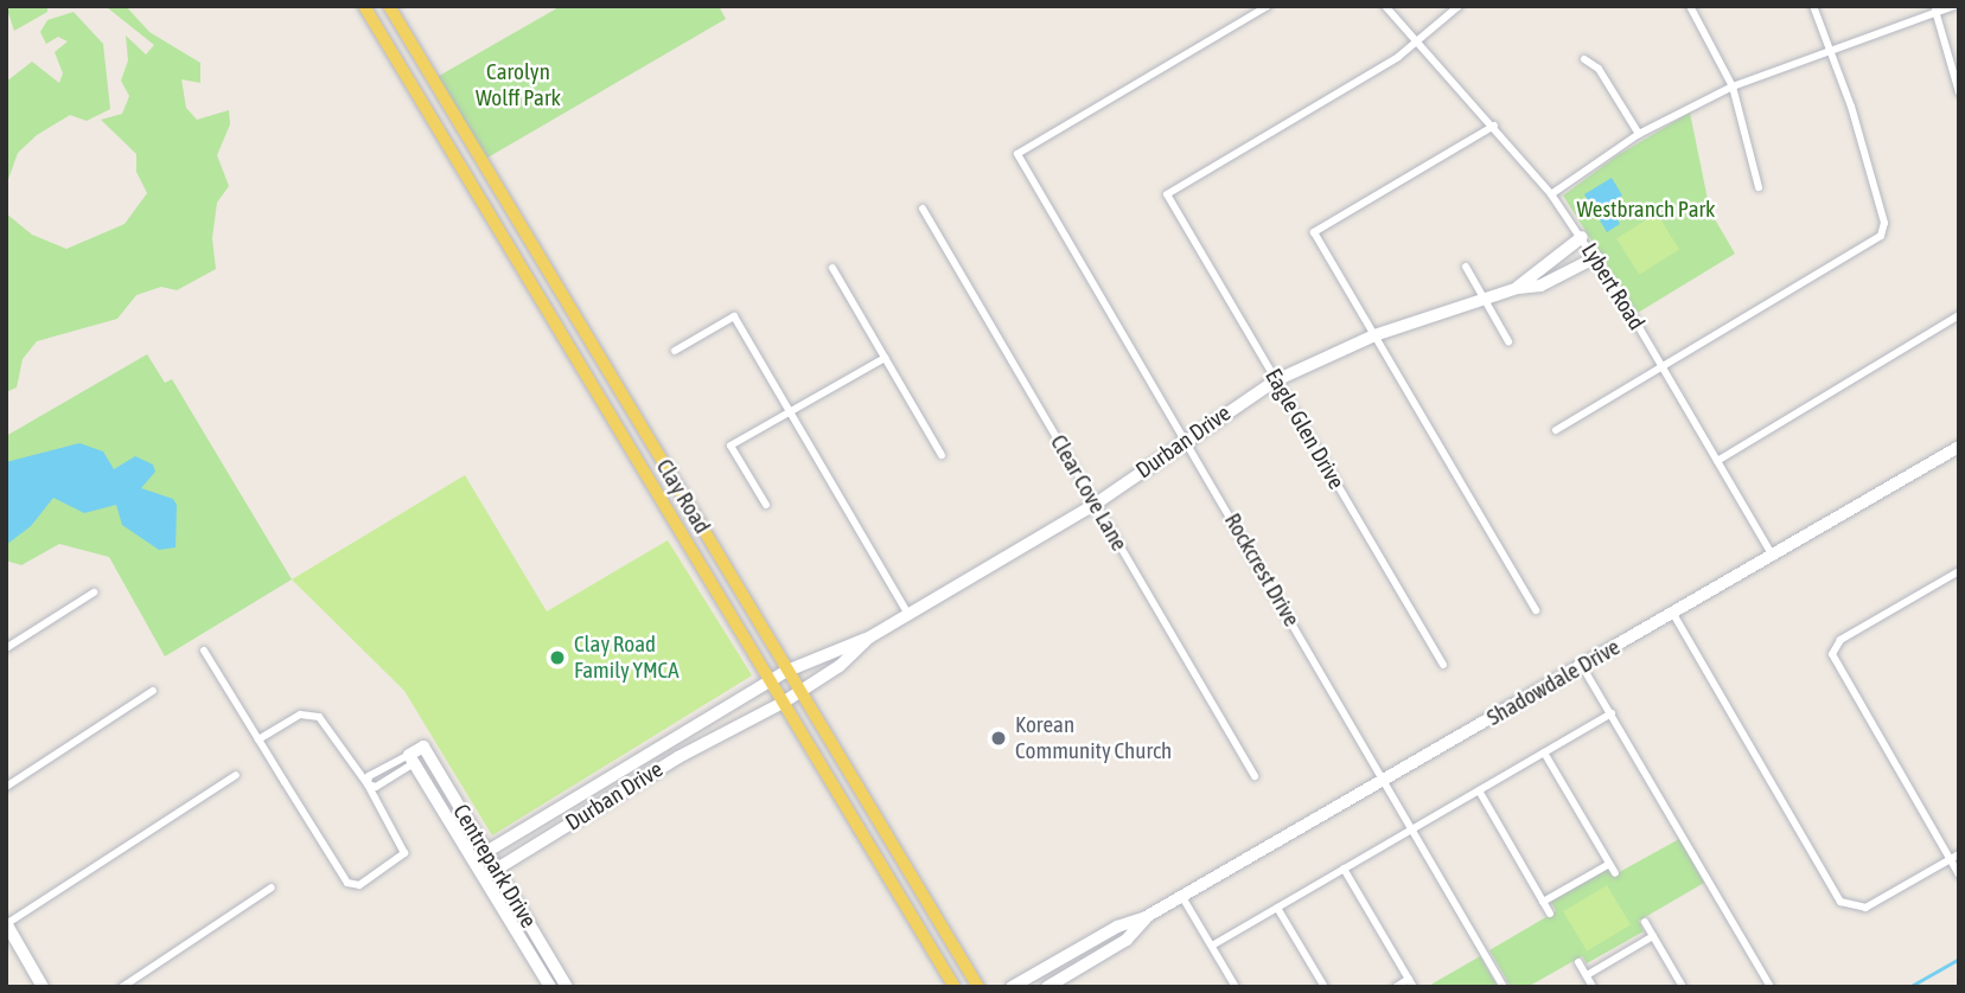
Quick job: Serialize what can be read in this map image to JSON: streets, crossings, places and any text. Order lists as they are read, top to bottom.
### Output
{
  "streets": {
    "main road": ["Clay Road"],
    "street": [
      "Lybert Road",
      "Eagle Glen Drive",
      "Durban Drive",
      "Clear Cove Lane",
      "Rockcrest Drive",
      "Shadowdale Drive",
      "Centrepark Drive"
    ]
  },
  "crossings": [
    ["Lybert Road", "Eagle Glen Drive"],
    ["Lybert Road", "Durban Drive"],
    ["Lybert Road", "Shadowdale Drive"],
    ["Eagle Glen Drive", "Durban Drive"],
    ["Durban Drive", "Clear Cove Lane"],
    ["Durban Drive", "Clay Road"],
    ["Durban Drive", "Rockcrest Drive"],
    ["Durban Drive", "Centrepark Drive"],
    ["Rockcrest Drive", "Shadowdale Drive"]
  ],
  "parks": ["Carolyn Wolff Park", "Westbranch Park"],
  "places": ["Clay Road Family YMCA", "Korean Community Church"]
}
